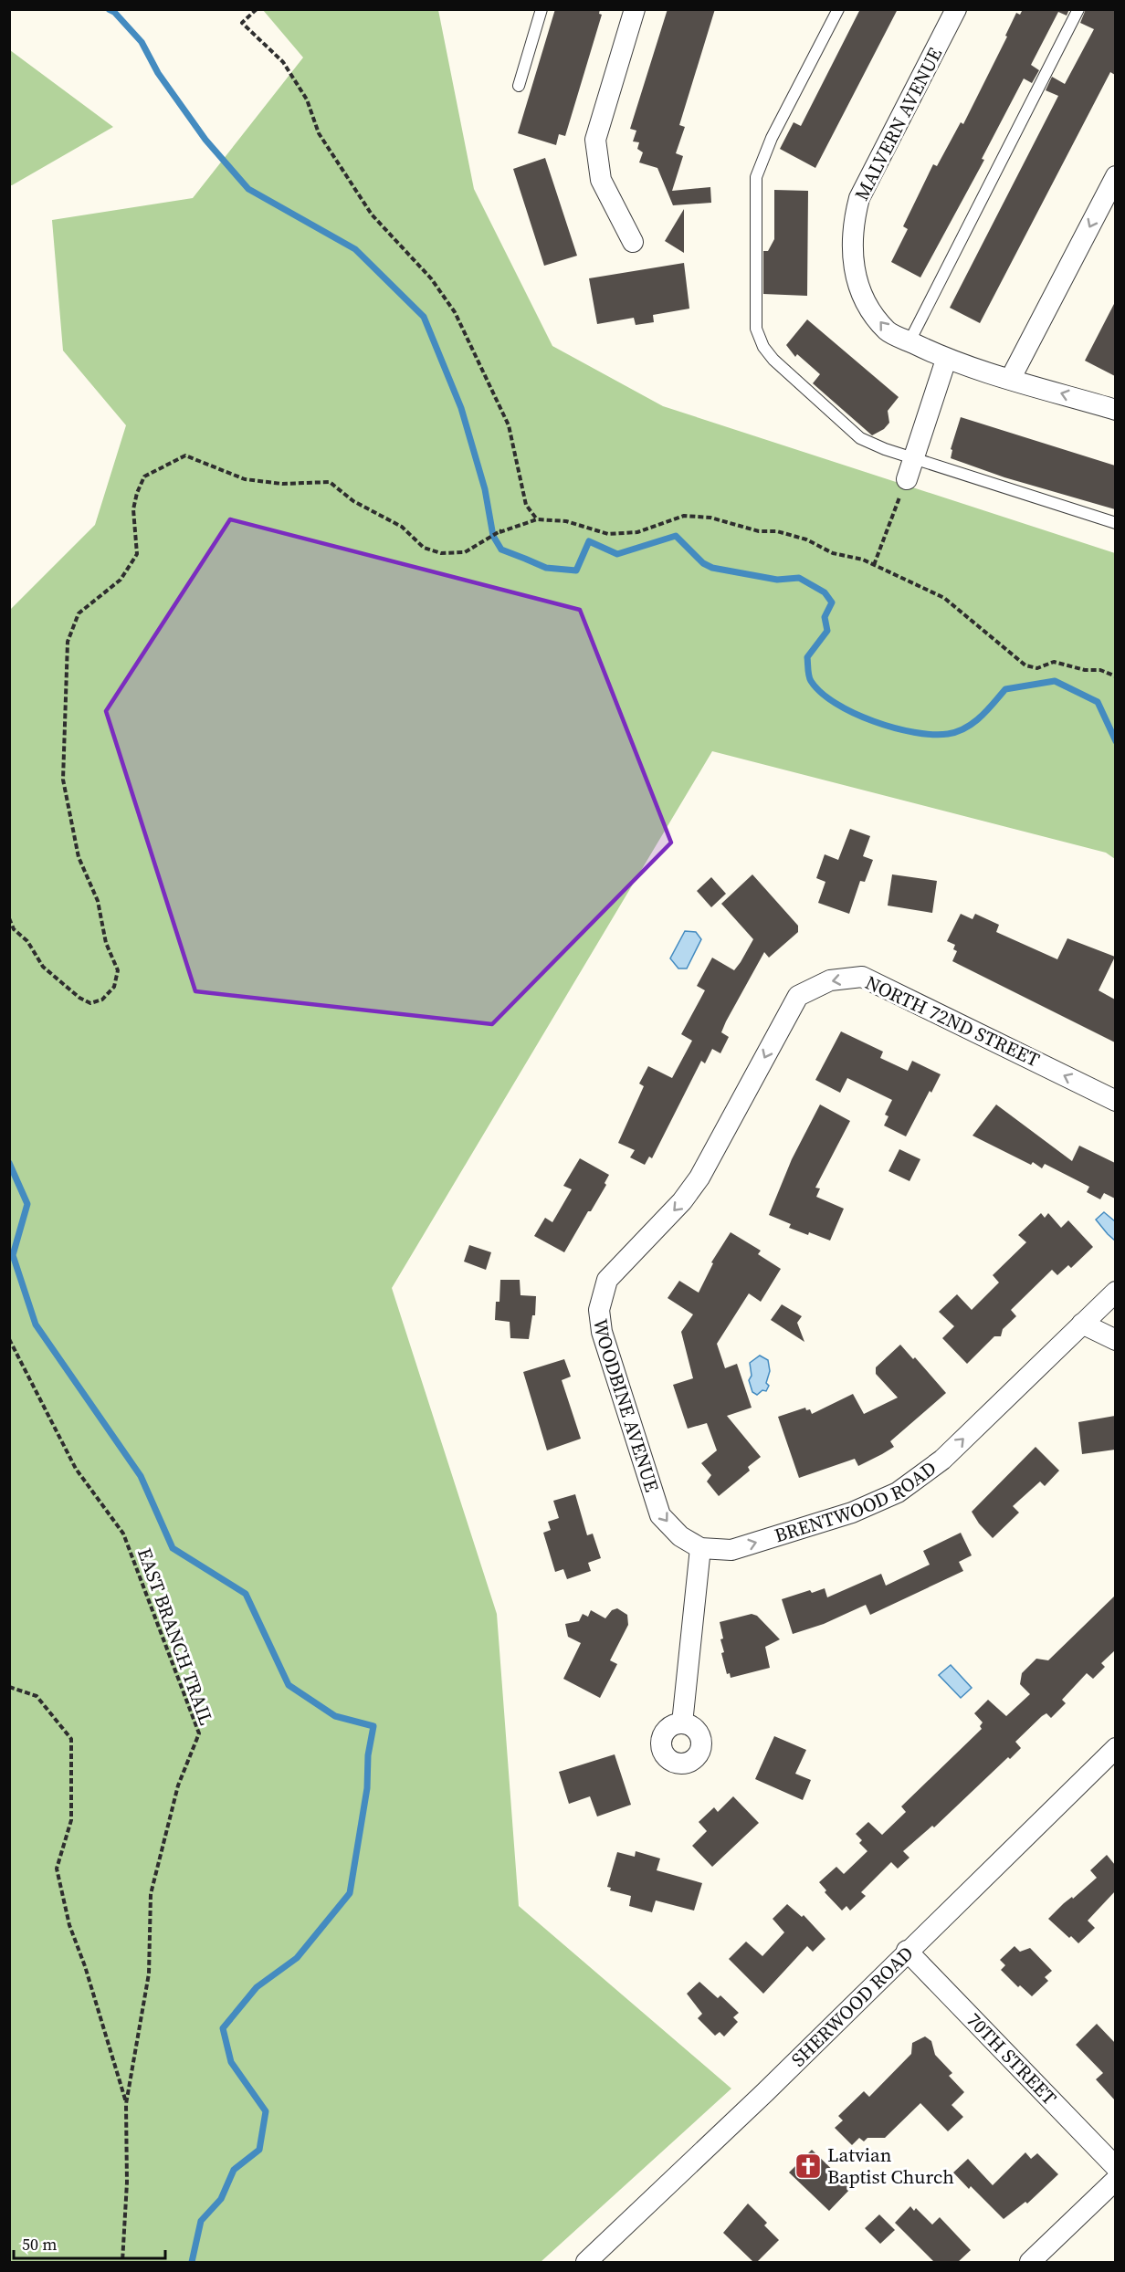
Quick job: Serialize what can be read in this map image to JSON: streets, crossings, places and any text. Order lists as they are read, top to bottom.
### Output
{
  "streets": {
    "street": [
      "MALVERN AVENUE",
      "NORTH 72ND STREET",
      "WOODBINE AVENUE",
      "BRENTWOOD ROAD",
      "SHERWOOD ROAD",
      "70TH STREET"
    ],
    "path": ["EAST BRANCH TRAIL"]
  },
  "crossings": [
    ["NORTH 72ND STREET", "WOODBINE AVENUE"],
    ["WOODBINE AVENUE", "BRENTWOOD ROAD"],
    ["SHERWOOD ROAD", "70TH STREET"]
  ],
  "one_way": ["NORTH 72ND STREET", "WOODBINE AVENUE", "BRENTWOOD ROAD"],
  "places": {
    "church": ["Latvian Baptist Church"]
  },
  "scale_bar": "50 m"
}
